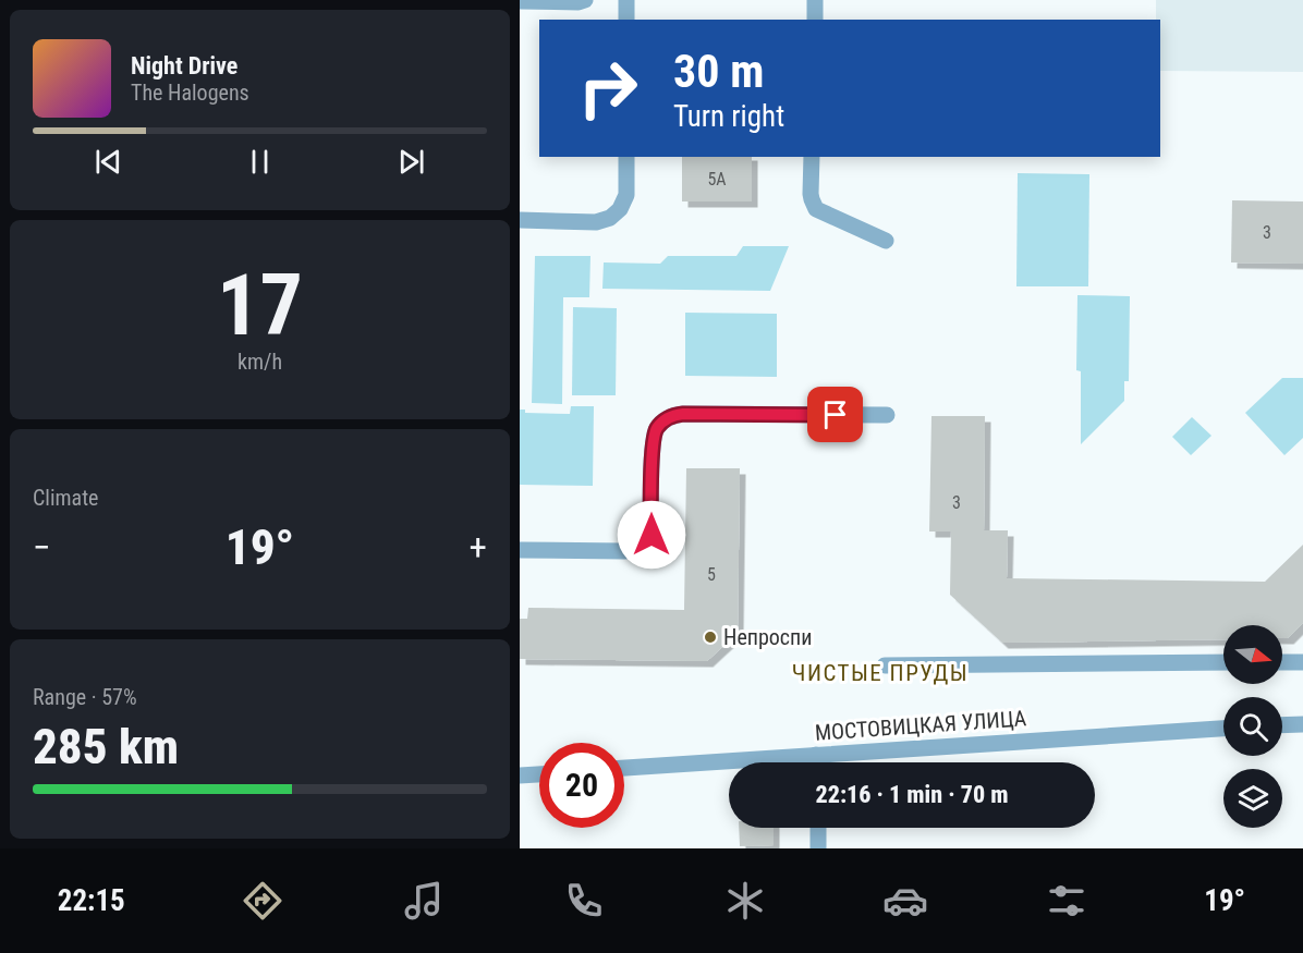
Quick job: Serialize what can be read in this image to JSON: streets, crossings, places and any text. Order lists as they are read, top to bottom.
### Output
{
  "streets": {
    "street": ["МОСТОВИЦКАЯ УЛИЦА"]
  },
  "districts": ["ЧИСТЫЕ ПРУДЫ"],
  "places": ["Непроспи"],
  "house_numbers": [
    "5А",
    "3",
    "3",
    "5"
  ],
  "north": "right",
  "page": {
    "turn": ["30 m", "Turn right"],
    "song": ["Night Drive", "The Halogens"],
    "tile": [
      ["17", "km/h"],
      "Climate",
      ["Range · 57%", "285 km"]
    ],
    "heat": ["−", "19°", "+"],
    "limit": "20",
    "trip": "22:16 · 1 min · 70 m",
    "tabs": ["22:15", "19°"]
  }
}
